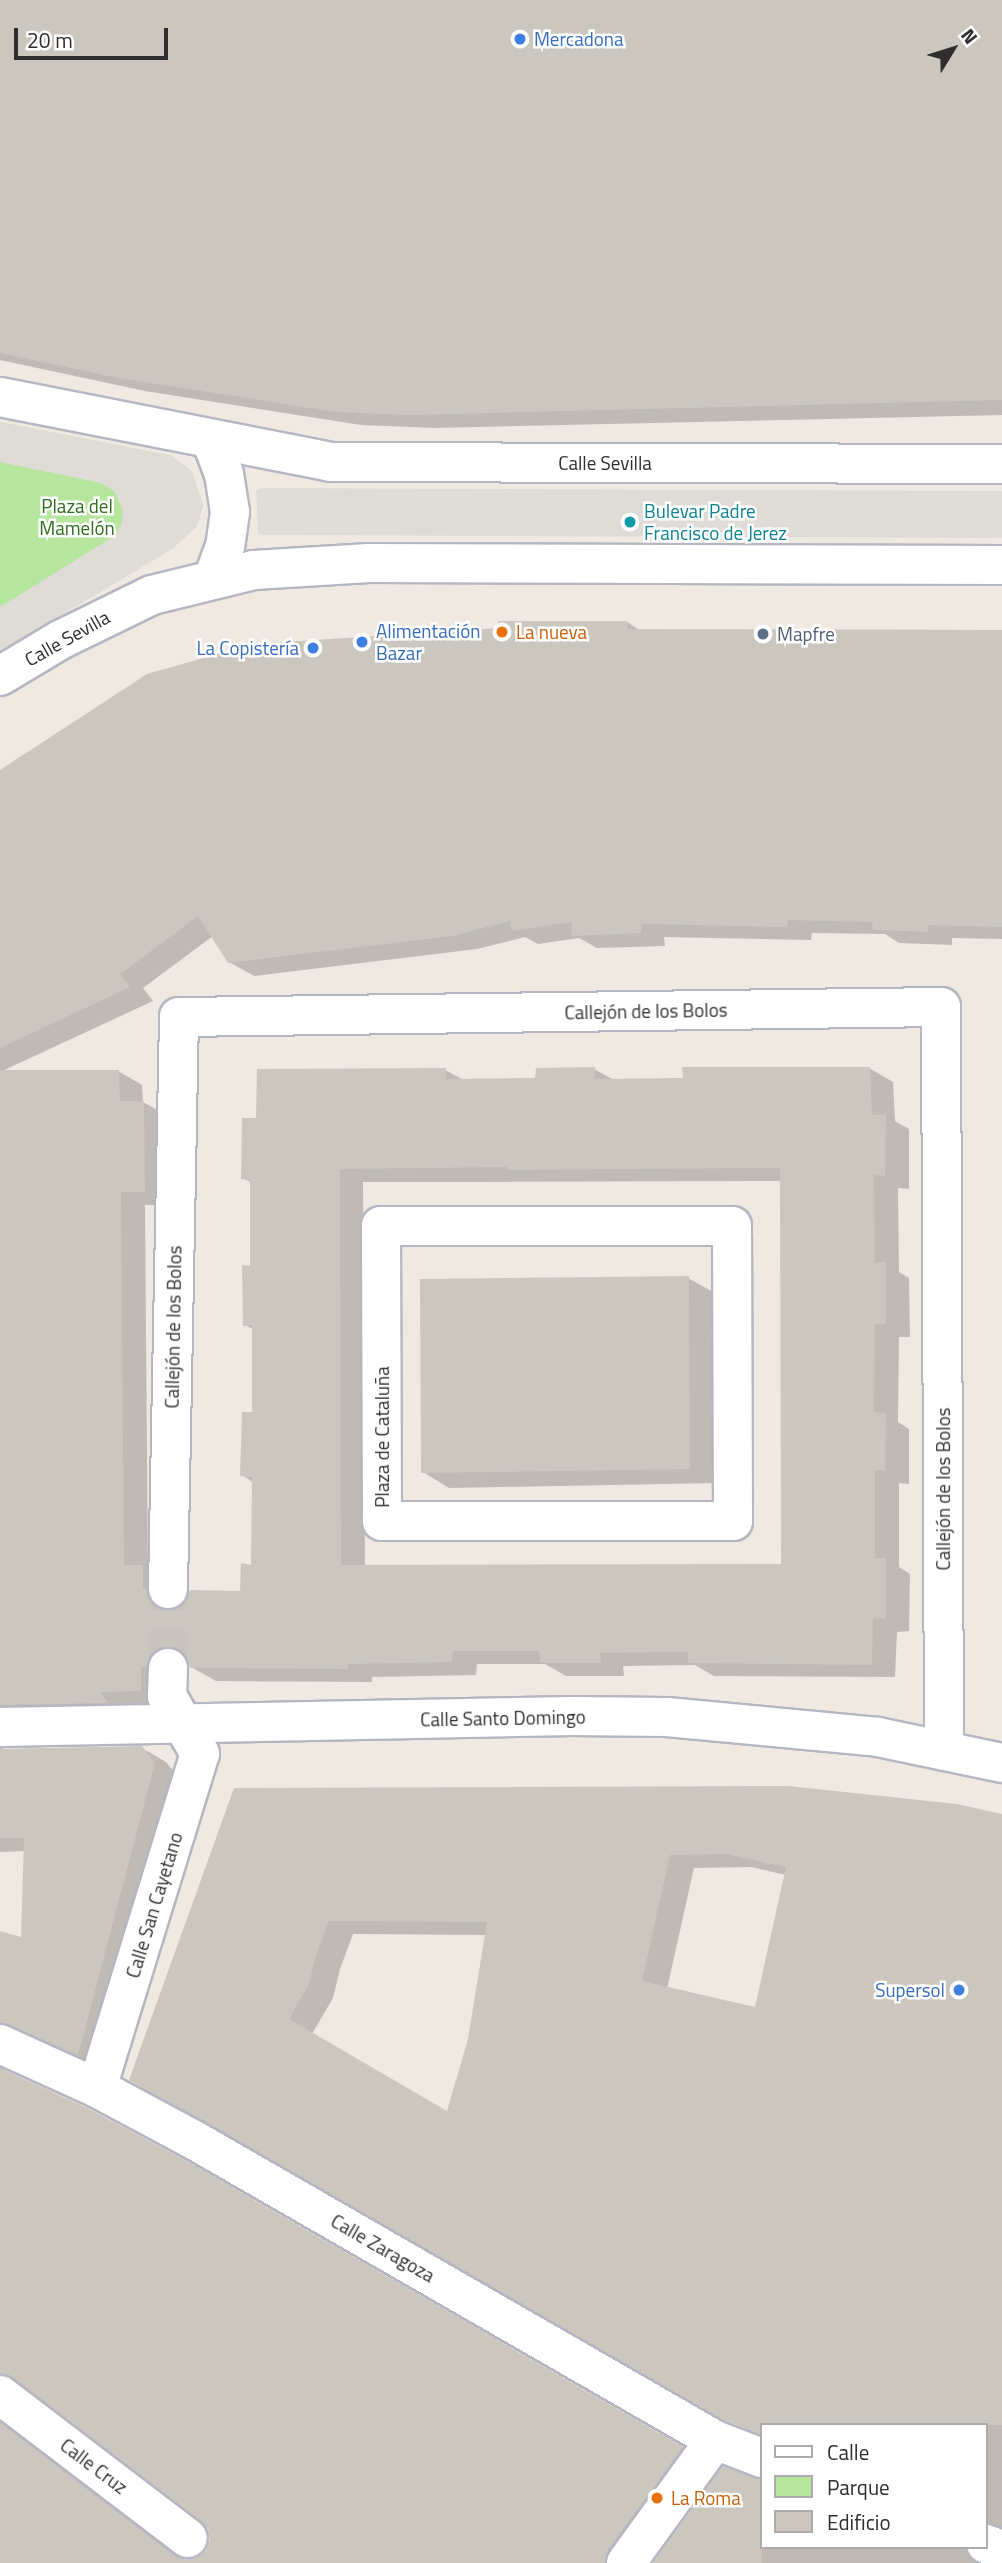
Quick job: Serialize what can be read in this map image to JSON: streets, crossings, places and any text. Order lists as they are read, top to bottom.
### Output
{
  "streets": {
    "street": [
      "Calle Sevilla",
      "Callejón de los Bolos",
      "Plaza de Cataluña",
      "Calle Santo Domingo",
      "Calle San Cayetano",
      "Calle Zaragoza",
      "Calle Cruz"
    ]
  },
  "crossings": [
    ["Callejón de los Bolos", "Calle Santo Domingo"],
    ["Calle Santo Domingo", "Calle San Cayetano"],
    ["Calle San Cayetano", "Calle Zaragoza"]
  ],
  "parks": ["Plaza del Mamelón"],
  "places": [
    "Mercadona",
    "Bulevar Padre Francisco de Jerez",
    "La nueva",
    "Mapfre",
    "Alimentación Bazar",
    "La Copistería",
    "Supersol",
    "La Roma"
  ],
  "legend": ["Calle", "Parque", "Edificio"],
  "scale_bar": "20 m",
  "north": "top right"
}
